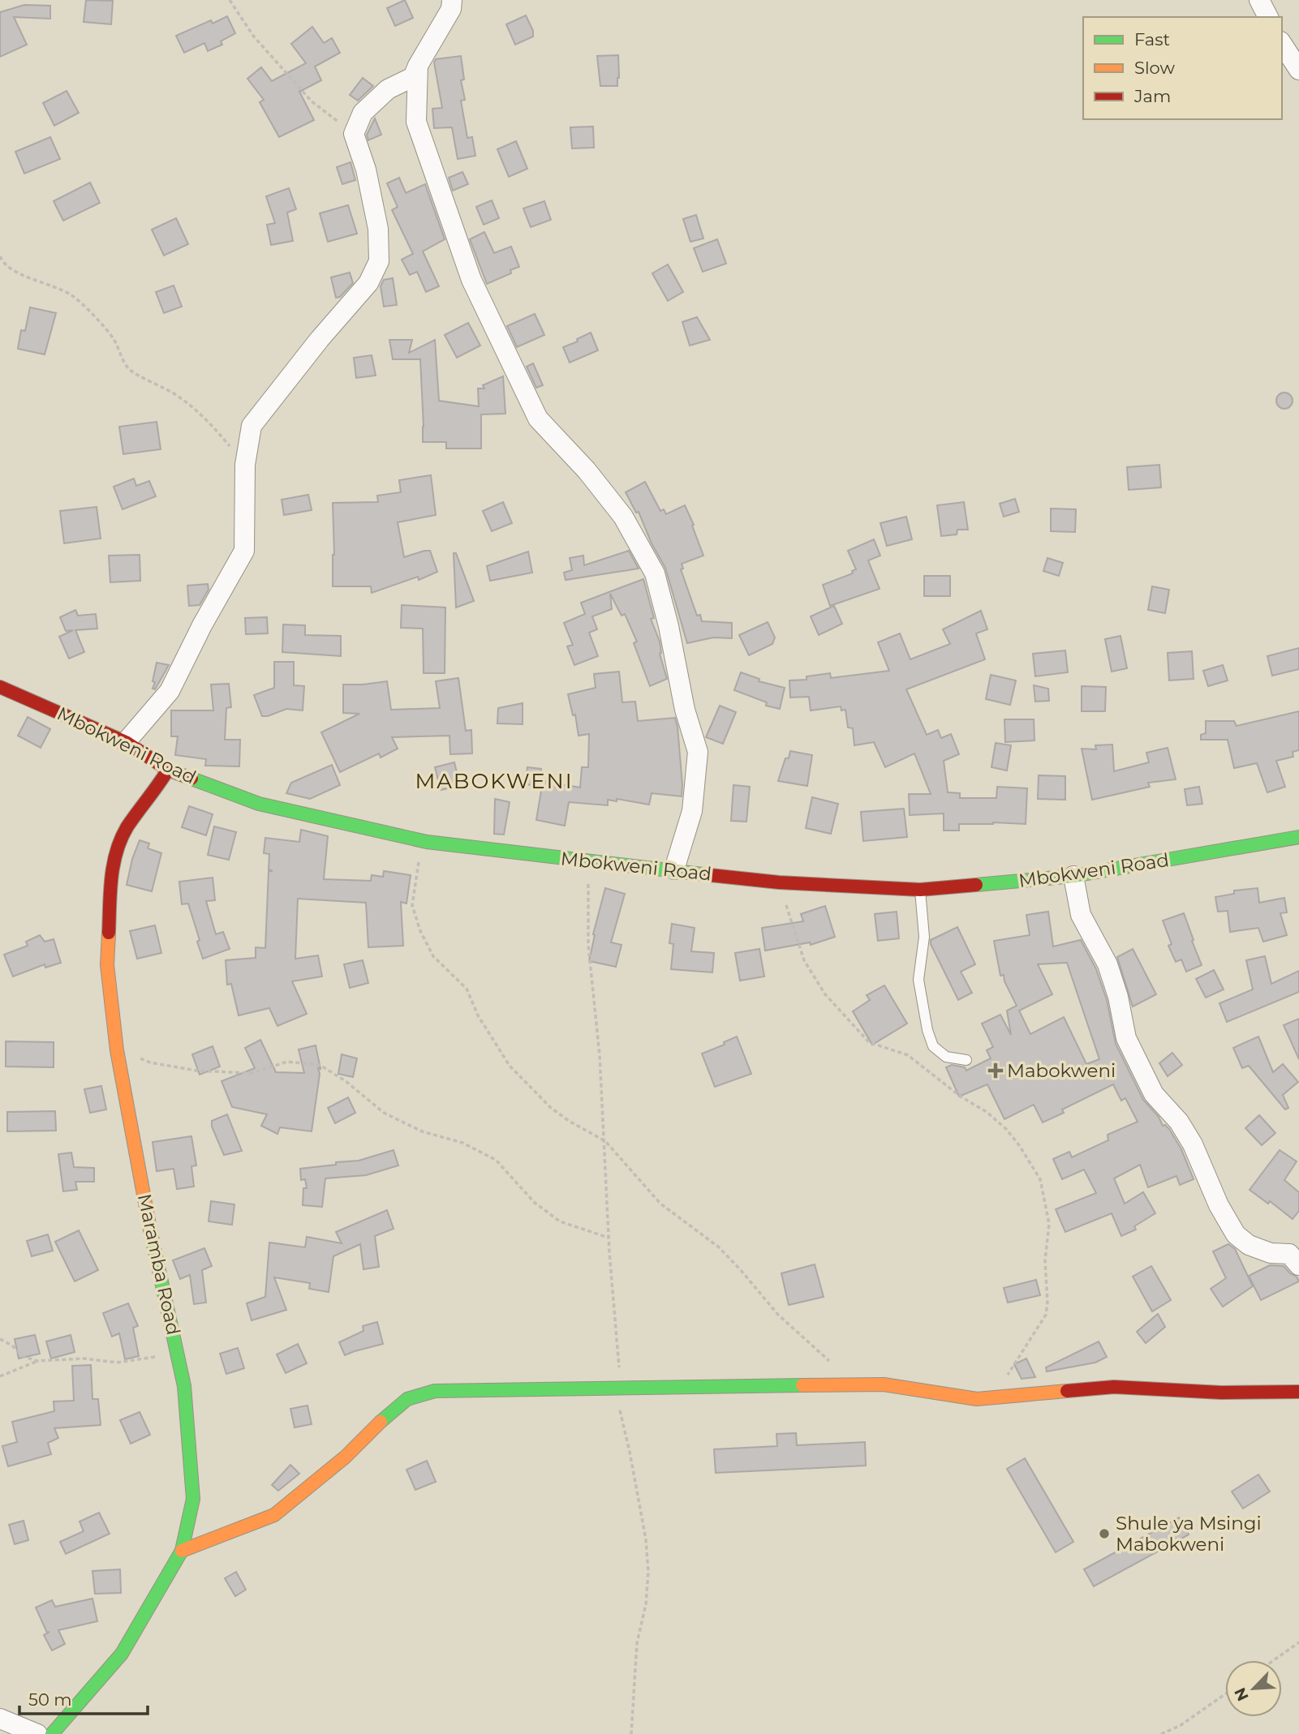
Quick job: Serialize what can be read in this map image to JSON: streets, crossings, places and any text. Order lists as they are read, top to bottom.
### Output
{
  "streets": {
    "street": ["Mbokweni Road", "Maramba Road"]
  },
  "crossings": [
    ["Mbokweni Road", "Maramba Road"]
  ],
  "districts": ["MABOKWENI"],
  "places": {
    "health": ["Mabokweni"],
    "other": ["Shule ya Msingi Mabokweni"]
  },
  "legend": ["Fast", "Slow", "Jam"],
  "scale_bar": "50 m",
  "north": "bottom left"
}
